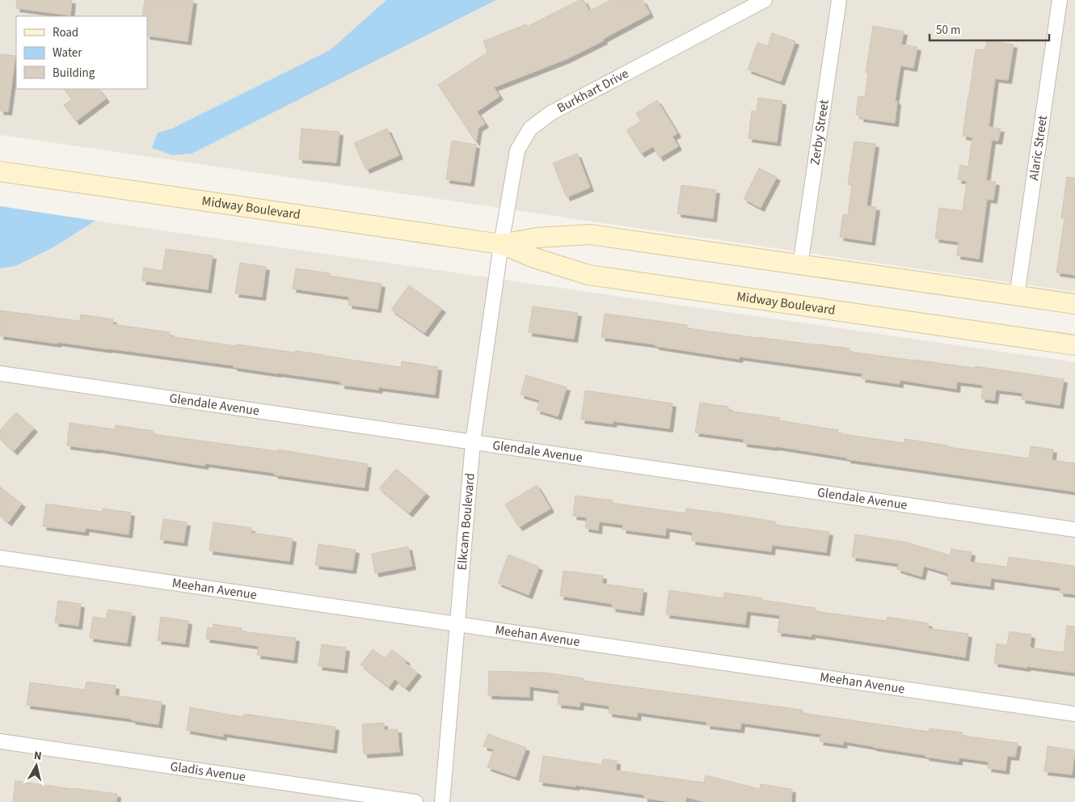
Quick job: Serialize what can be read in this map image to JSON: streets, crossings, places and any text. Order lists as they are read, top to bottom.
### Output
{
  "streets": {
    "street": [
      "Burkhart Drive",
      "Zerby Street",
      "Alaric Street",
      "Midway Boulevard",
      "Glendale Avenue",
      "Elkcam Boulevard",
      "Meehan Avenue",
      "Gladis Avenue"
    ]
  },
  "crossings": [
    ["Burkhart Drive", "Midway Boulevard"],
    ["Burkhart Drive", "Elkcam Boulevard"],
    ["Zerby Street", "Midway Boulevard"],
    ["Alaric Street", "Midway Boulevard"],
    ["Midway Boulevard", "Elkcam Boulevard"],
    ["Glendale Avenue", "Elkcam Boulevard"],
    ["Elkcam Boulevard", "Meehan Avenue"]
  ],
  "legend": ["Road", "Water", "Building"],
  "scale_bar": "50 m",
  "north": "top"
}
